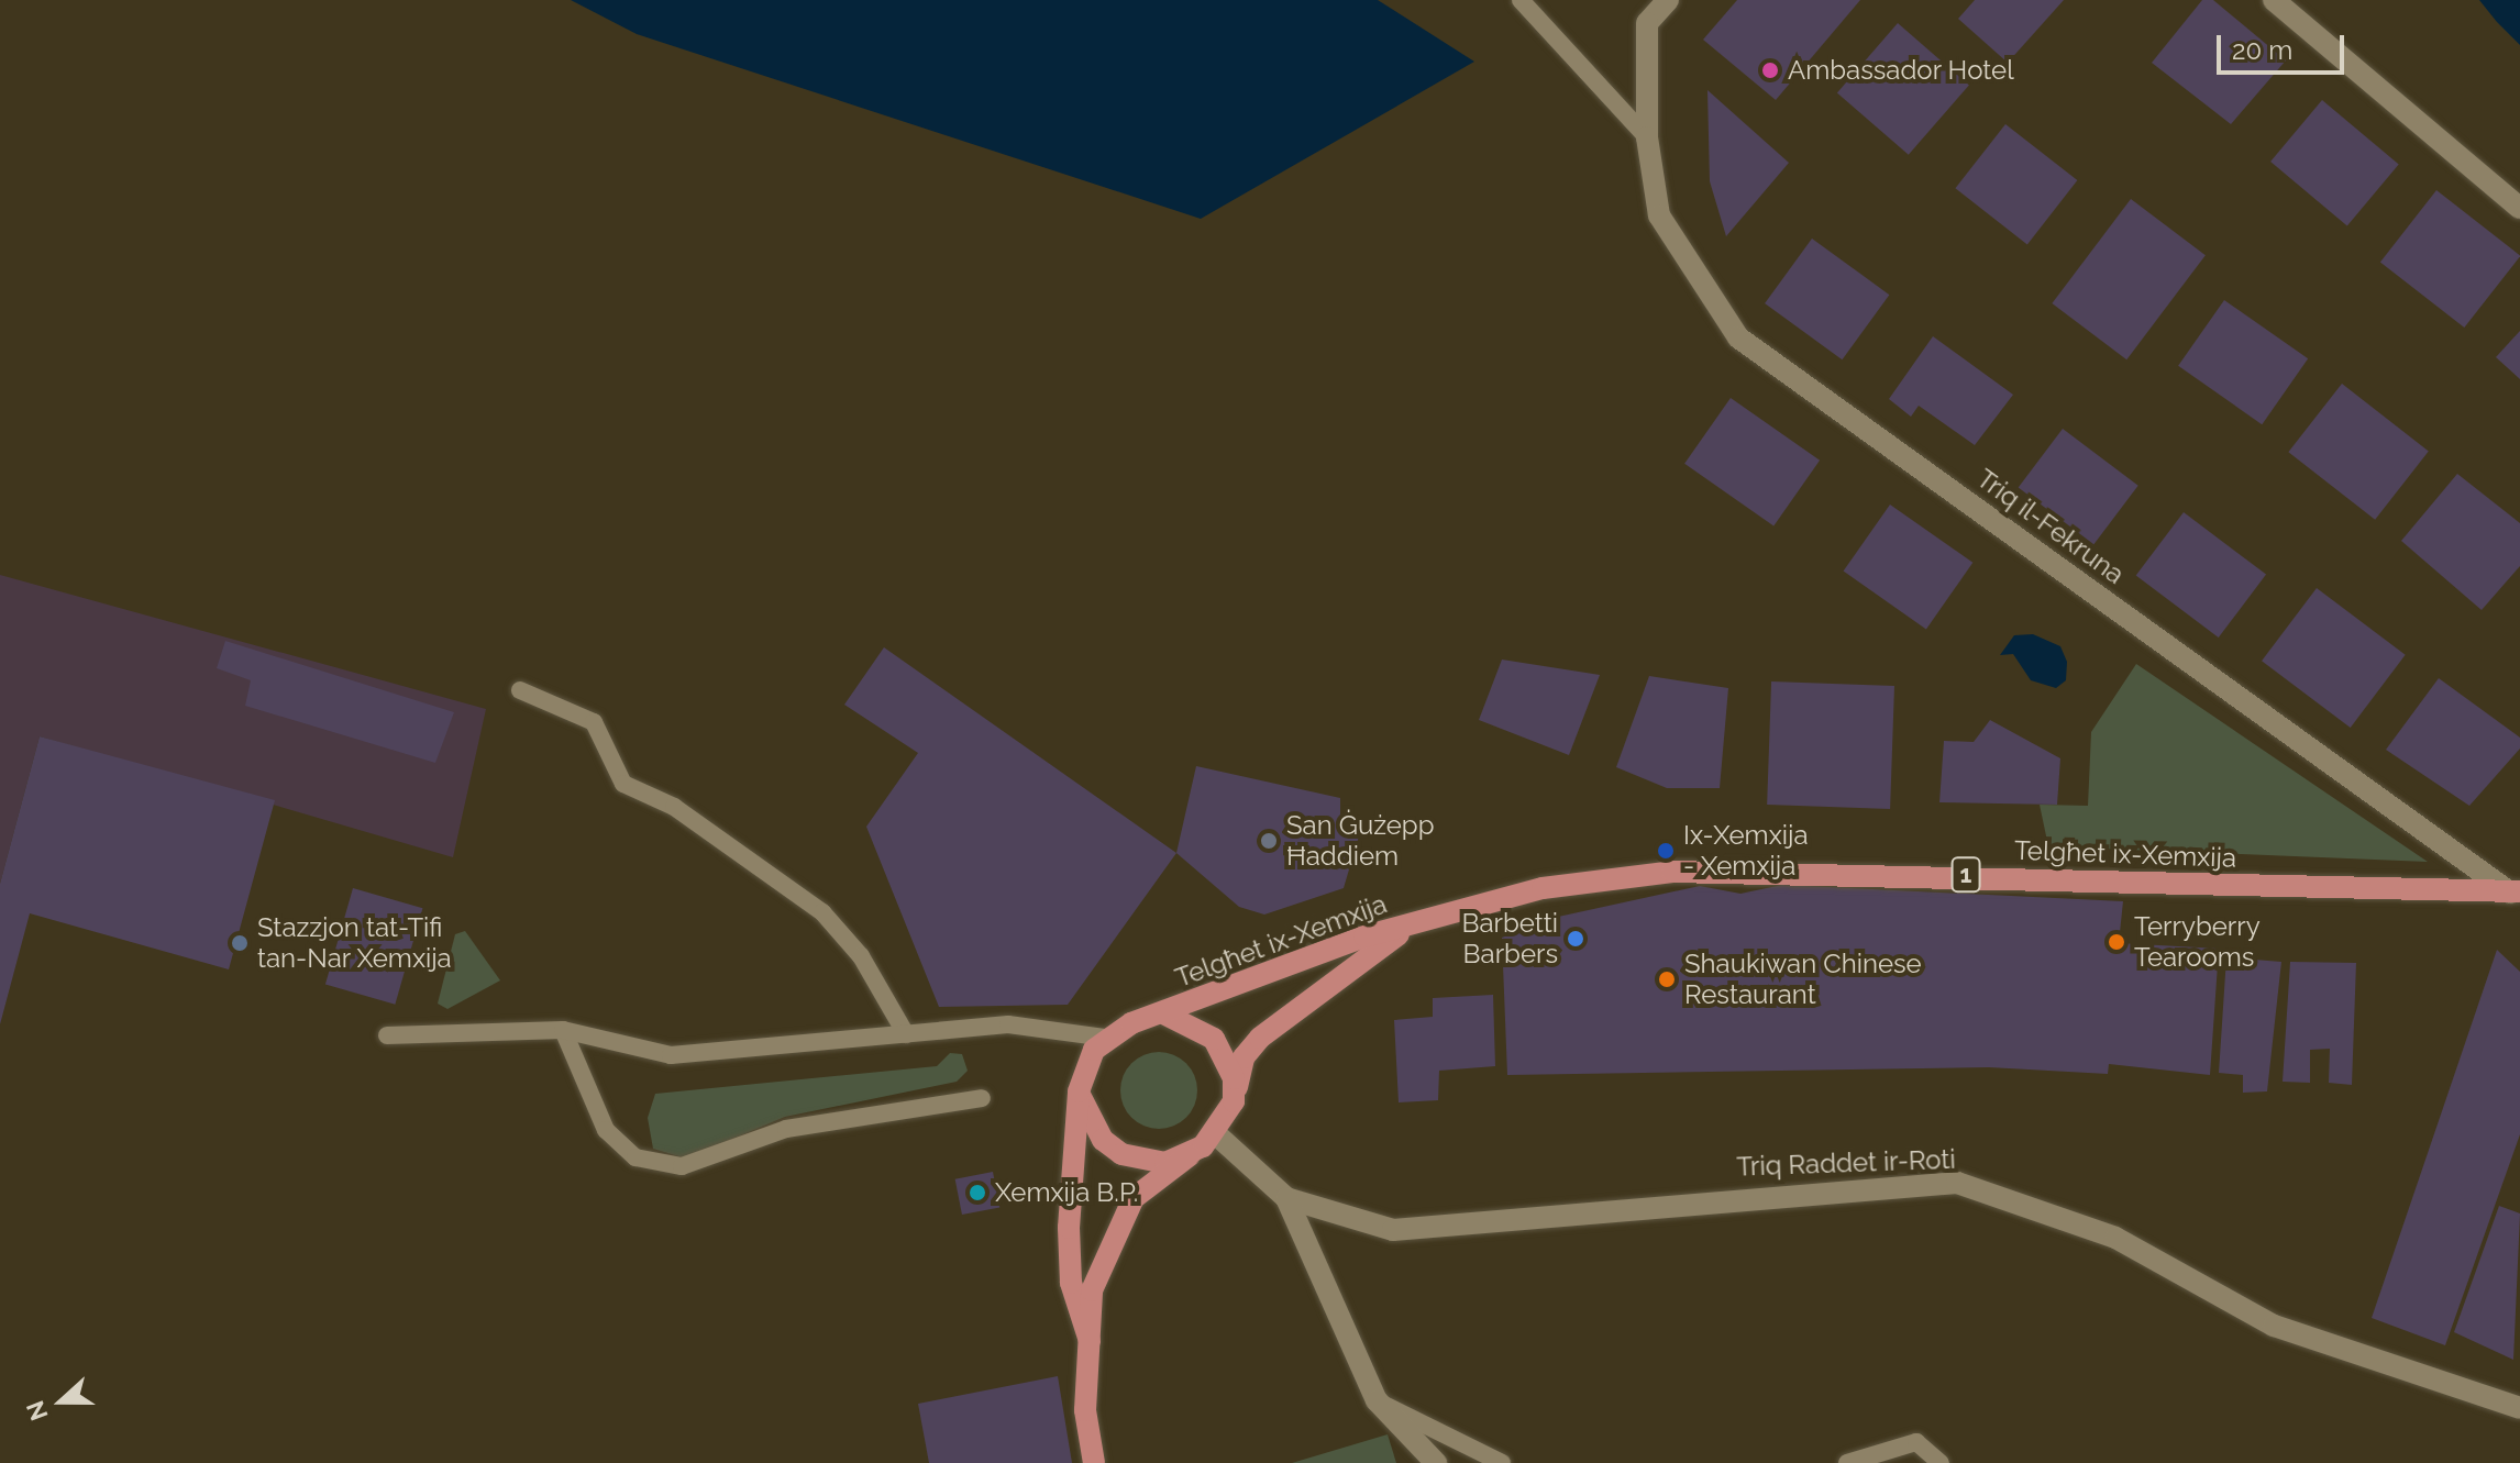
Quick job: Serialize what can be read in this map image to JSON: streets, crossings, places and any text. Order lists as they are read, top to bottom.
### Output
{
  "streets": {
    "main road": ["Telgħet ix-Xemxija", "1"],
    "street": ["Triq il-Fekruna", "Triq Raddet ir-Roti"]
  },
  "crossings": [
    ["Triq il-Fekruna", "Telgħet ix-Xemxija"],
    ["Telgħet ix-Xemxija", "1"],
    ["Telgħet ix-Xemxija", "Triq Raddet ir-Roti"],
    ["1", "Triq Raddet ir-Roti"]
  ],
  "places": [
    "Ambassador Hotel",
    "San Ġużepp Ħaddiem",
    "Ix-Xemxija - Xemxija",
    "Barbetti Barbers",
    "Terryberry Tearooms",
    "Stazzjon tat-Tifi tan-Nar Xemxija",
    "Shaukiwan Chinese Restaurant",
    "Xemxija B.P."
  ],
  "scale_bar": "20 m",
  "north": "left"
}
